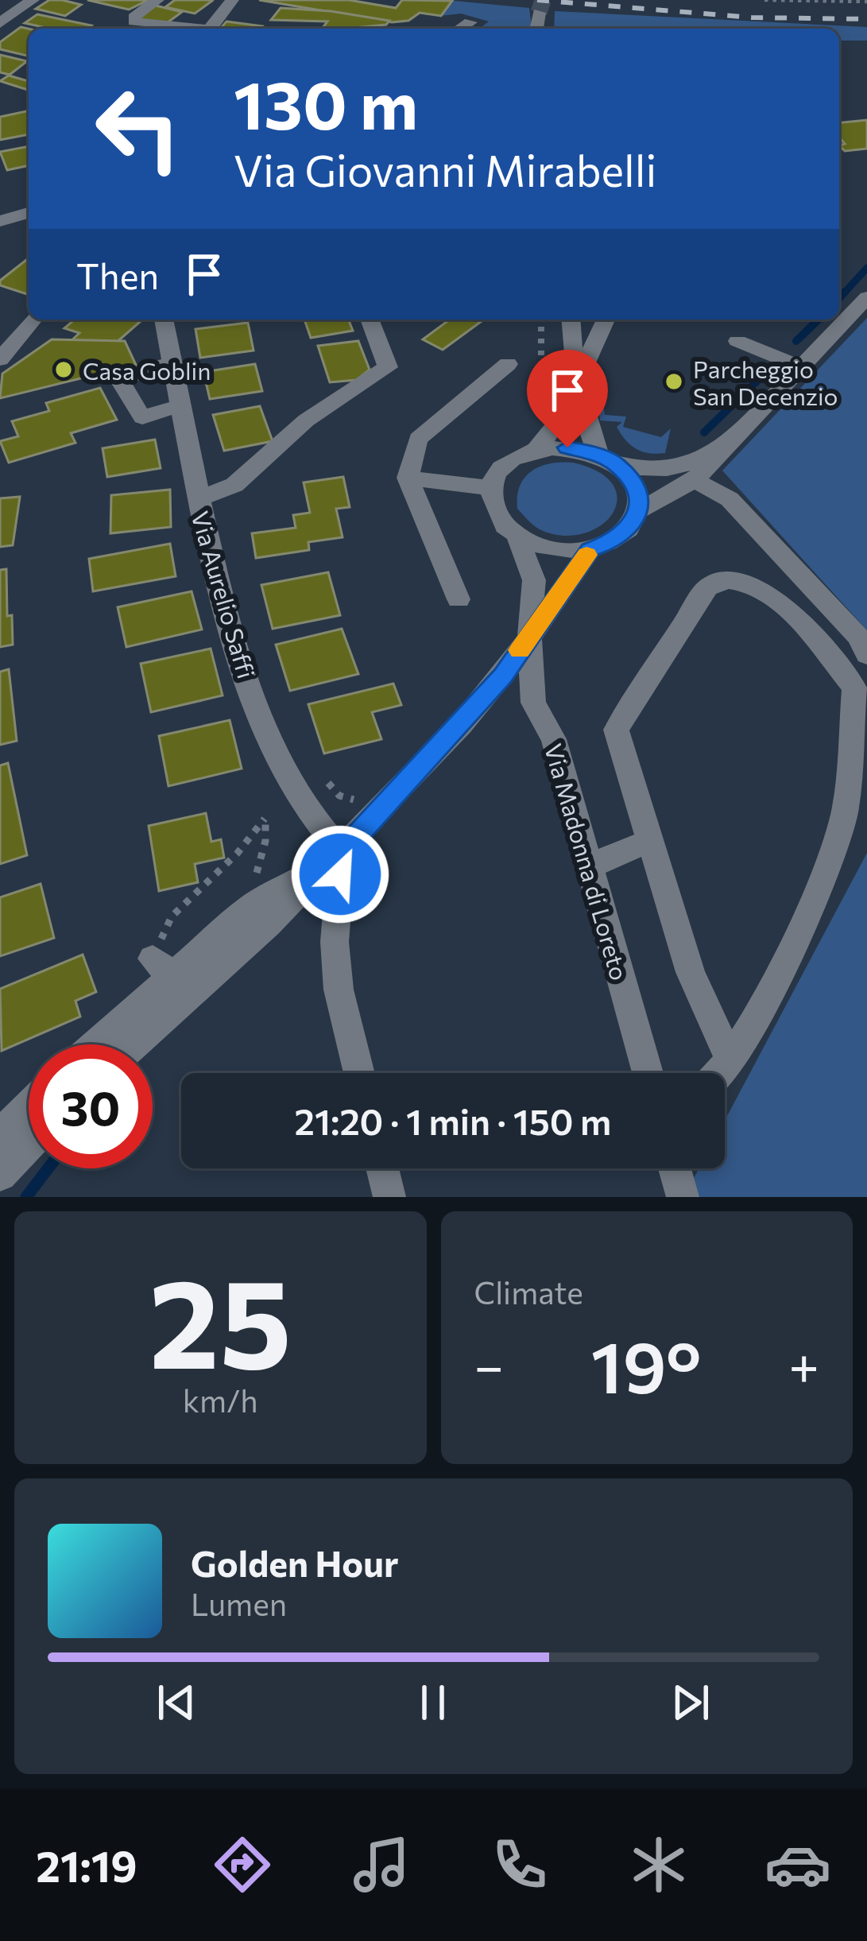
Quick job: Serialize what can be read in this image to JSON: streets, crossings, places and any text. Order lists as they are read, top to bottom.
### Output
{
  "streets": {
    "street": ["Via Aurelio Saffi", "Via Madonna di Loreto"]
  },
  "places": ["Casa Goblin", "Parcheggio San Decenzio"],
  "page": {
    "turn": ["130 m", "Via Giovanni Mirabelli"],
    "then": "Then",
    "limit": "30",
    "trip": "21:20 · 1 min · 150 m",
    "tile": [
      ["25", "km/h"],
      "Climate"
    ],
    "heat": ["−", "19°", "+"],
    "song": ["Golden Hour", "Lumen"],
    "tabs": "21:19"
  }
}
